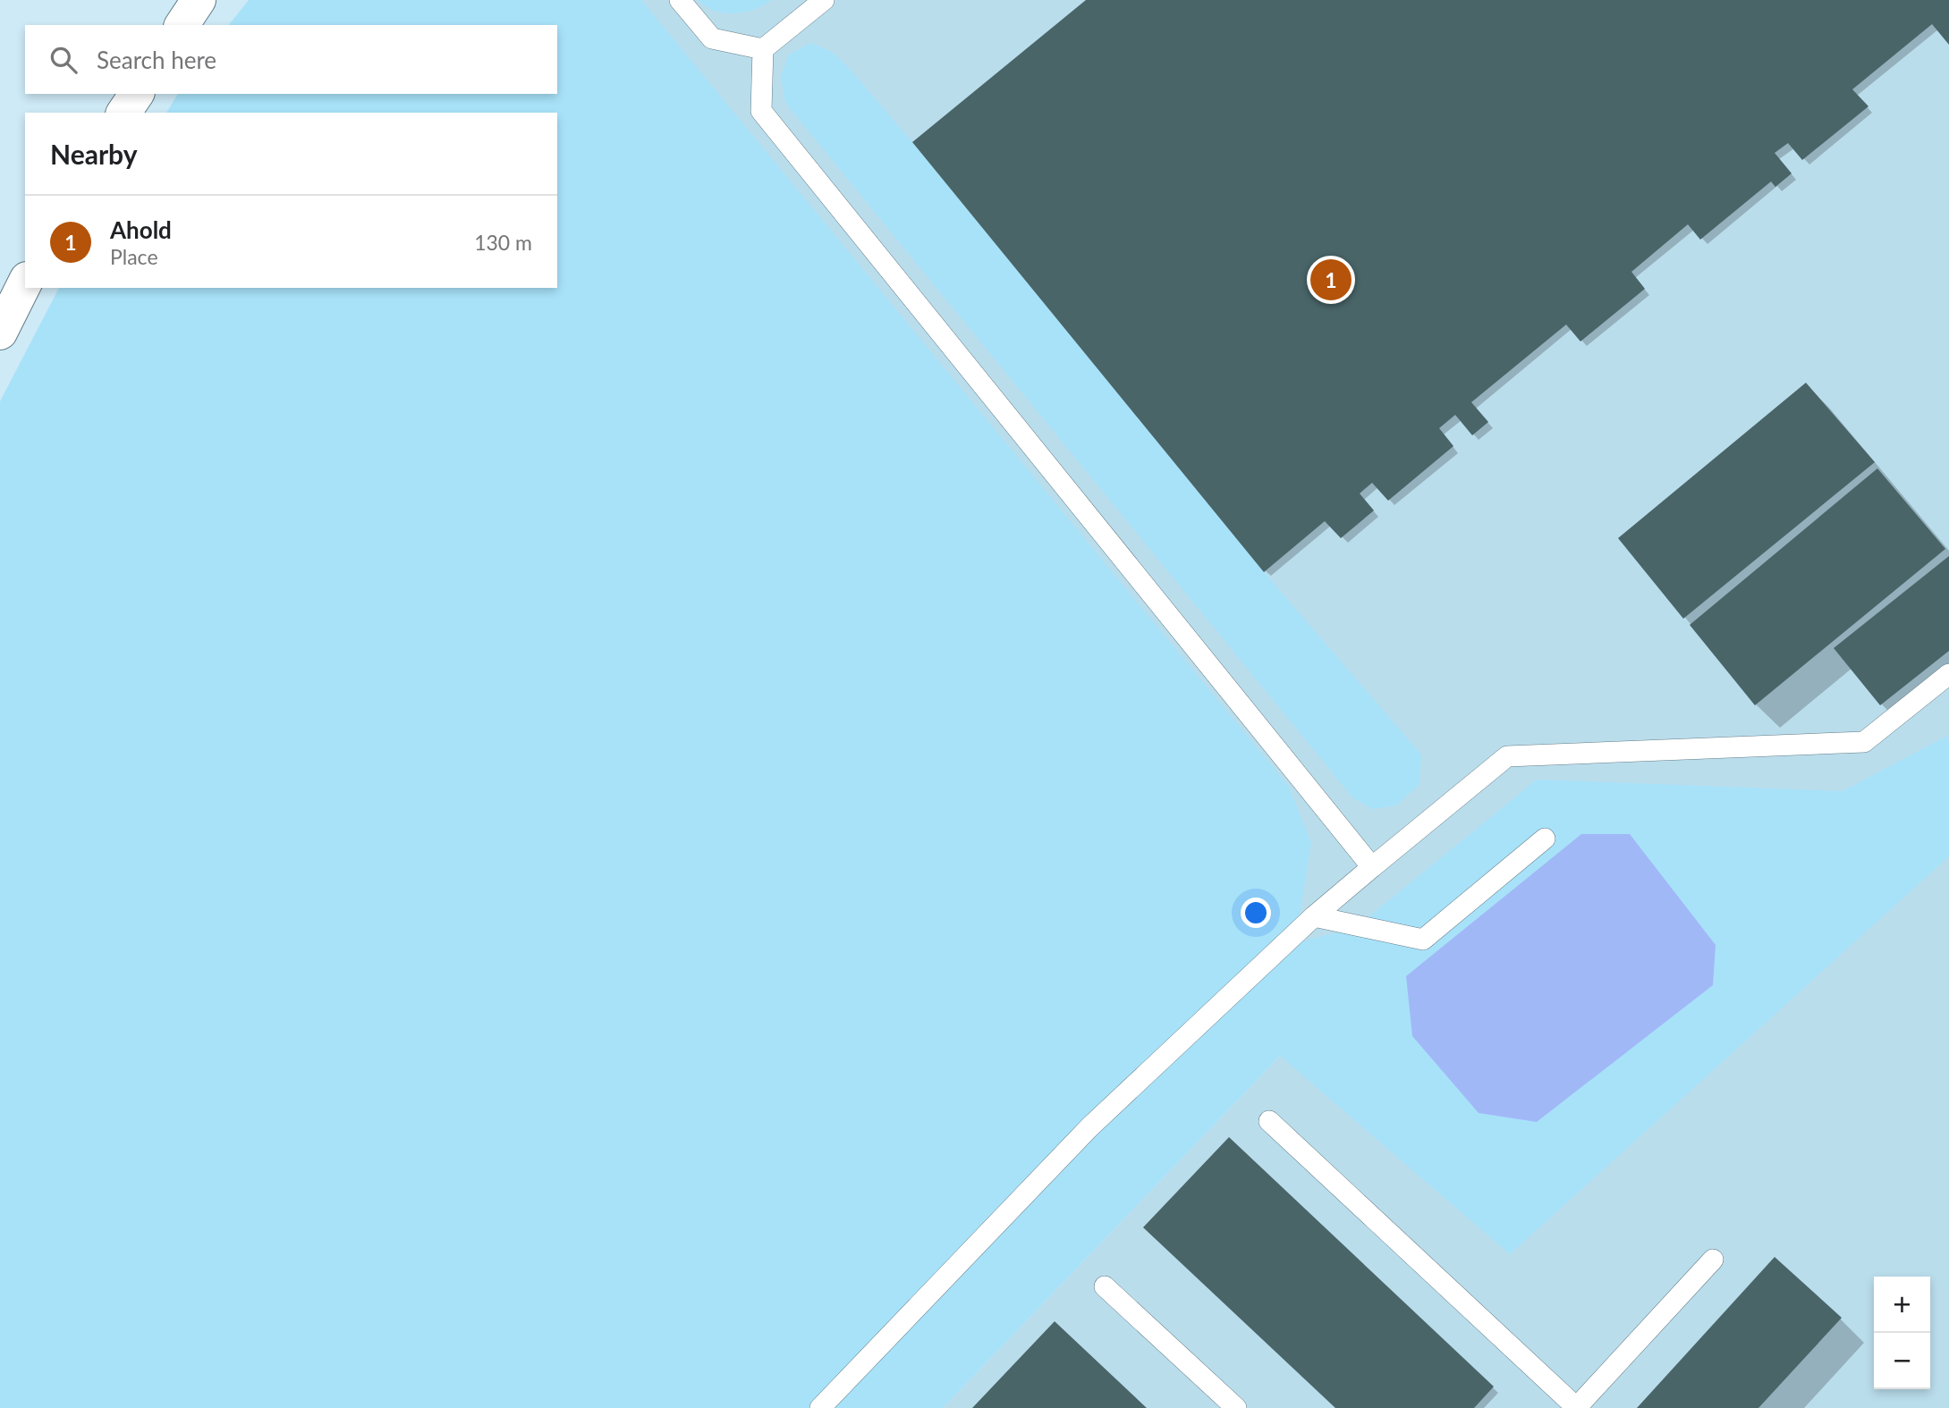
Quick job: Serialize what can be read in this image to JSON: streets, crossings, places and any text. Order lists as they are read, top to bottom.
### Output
{
  "page": {
    "search": "Search here",
    "heading": "Nearby",
    "list": [
      {
        "mark": "1",
        "name": "Ahold",
        "note": "Place",
        "value": "130 m"
      }
    ],
    "pins": "1",
    "map_buttons": ["+", "−"]
  }
}
